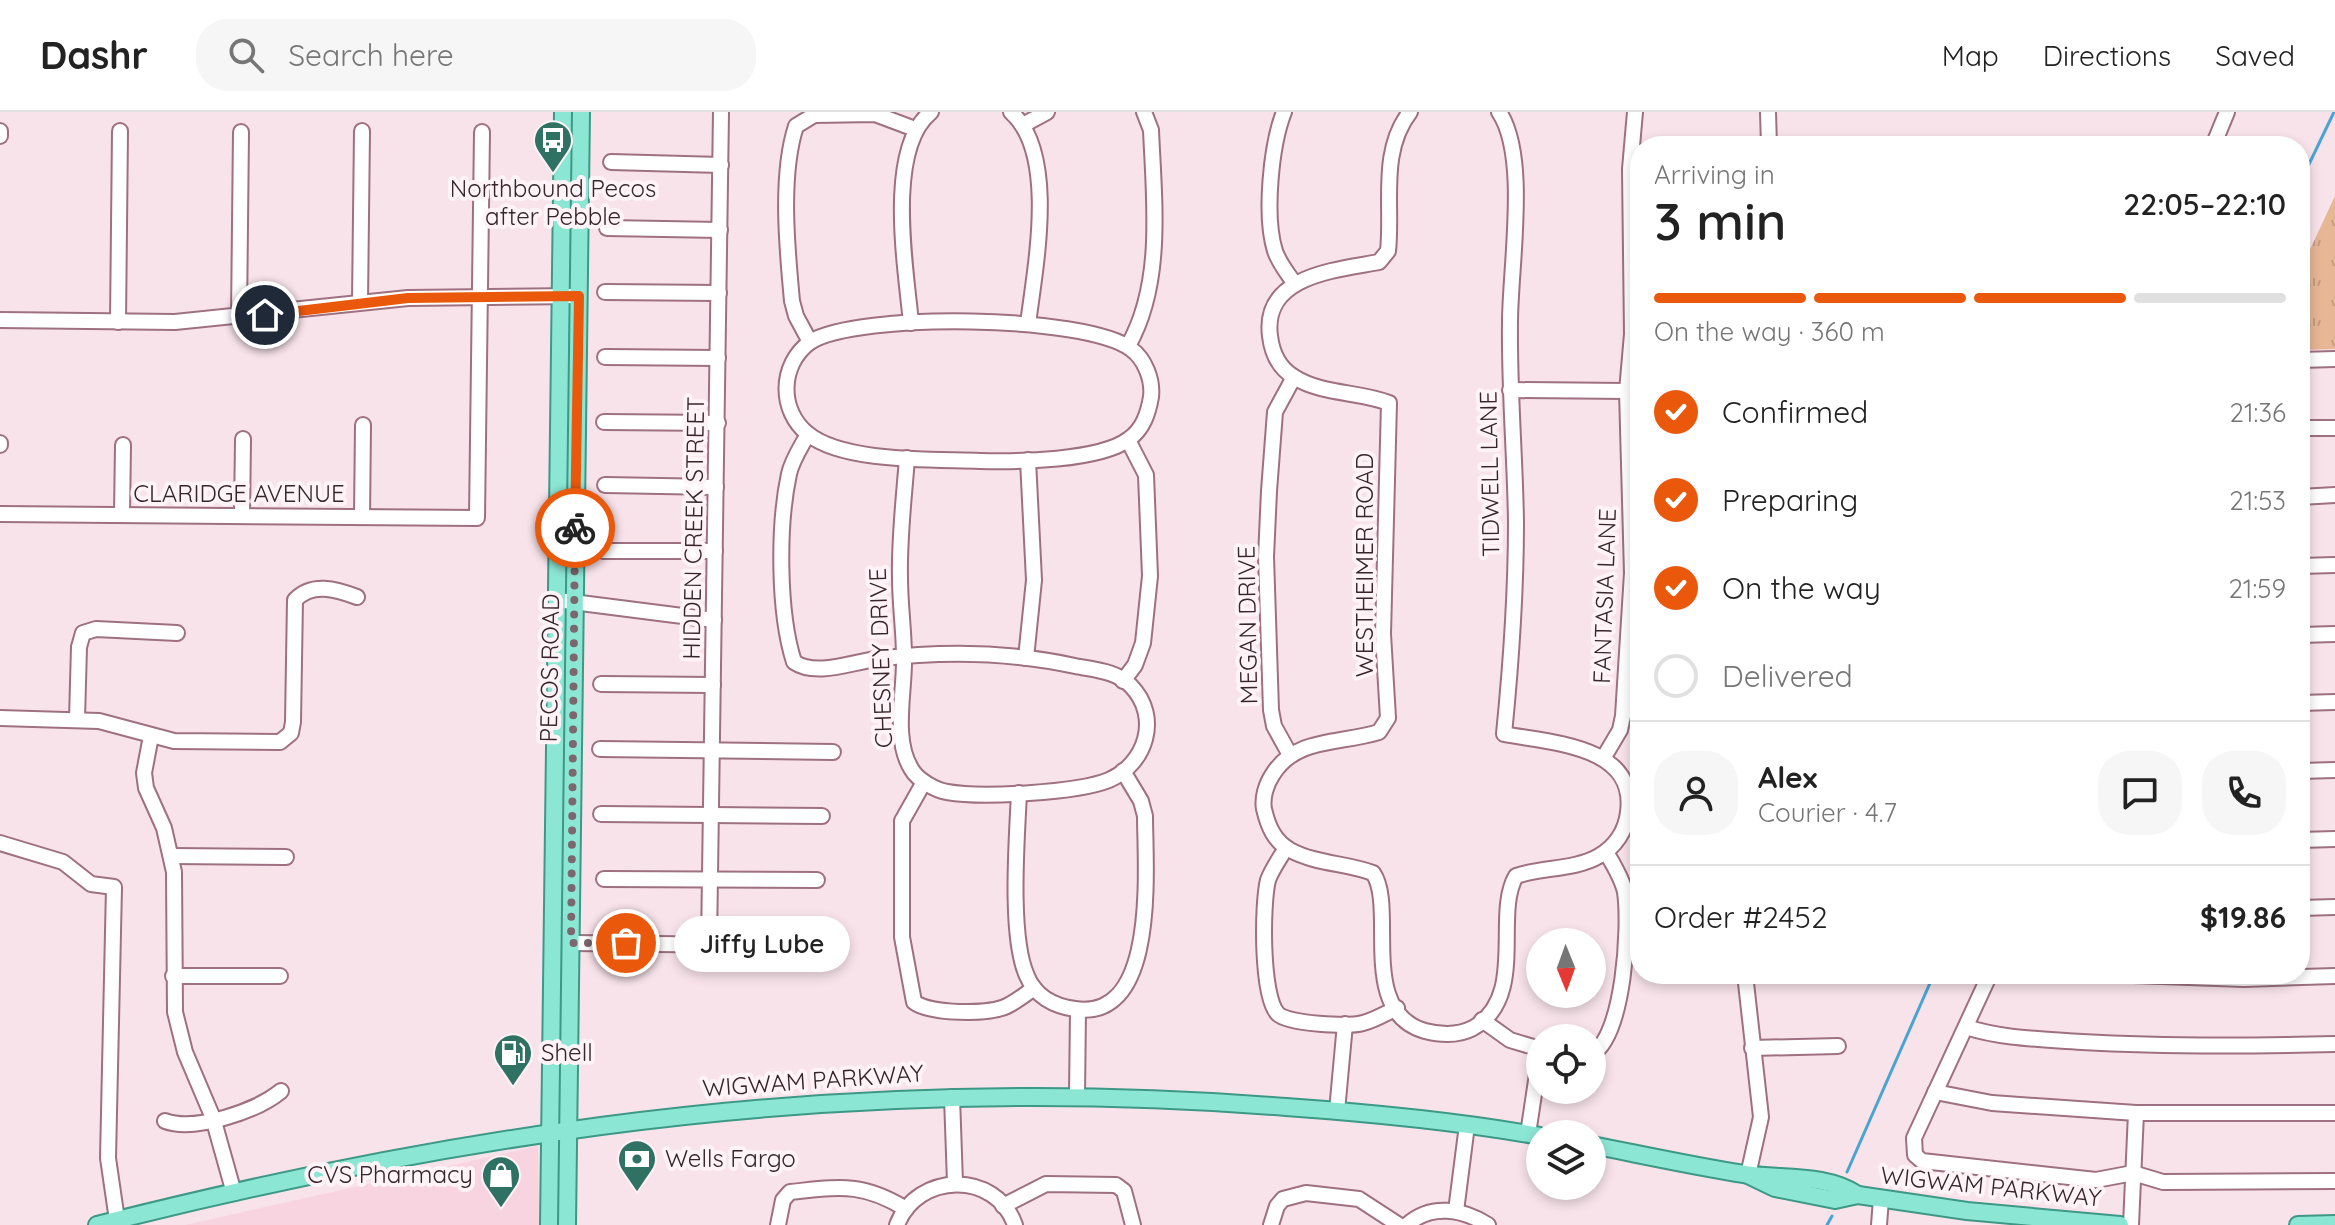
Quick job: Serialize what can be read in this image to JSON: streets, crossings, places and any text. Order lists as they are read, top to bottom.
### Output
{
  "streets": {
    "main road": ["PECOS ROAD", "WIGWAM PARKWAY"],
    "street": [
      "TIDWELL LANE",
      "CLARIDGE AVENUE",
      "HIDDEN CREEK STREET",
      "WESTHEIMER ROAD",
      "FANTASIA LANE",
      "MEGAN DRIVE",
      "CHESNEY DRIVE"
    ]
  },
  "crossings": [
    ["TIDWELL LANE", "FANTASIA LANE"],
    ["WESTHEIMER ROAD", "MEGAN DRIVE"],
    ["PECOS ROAD", "WIGWAM PARKWAY"]
  ],
  "places": {
    "bus stop": ["Northbound Pecos after Pebble"],
    "other": ["Jiffy Lube"],
    "fuel station": ["Shell"],
    "bank": ["Wells Fargo"],
    "shop": ["CVS Pharmacy"]
  },
  "north": "bottom",
  "page": {
    "header": "Dashr",
    "search": "Search here",
    "nav": ["Map", "Directions", "Saved"],
    "heading": ["3 min", "Arriving in", "22:05–22:10"],
    "panel": [
      "Alex",
      "Courier · 4.7",
      "Order #2452",
      "$19.86"
    ],
    "bar": "On the way · 360 m",
    "list": [
      ["Confirmed", "21:36"],
      ["Preparing", "21:53"],
      ["On the way", "21:59"],
      "Delivered"
    ],
    "bubble": "Jiffy Lube"
  }
}
